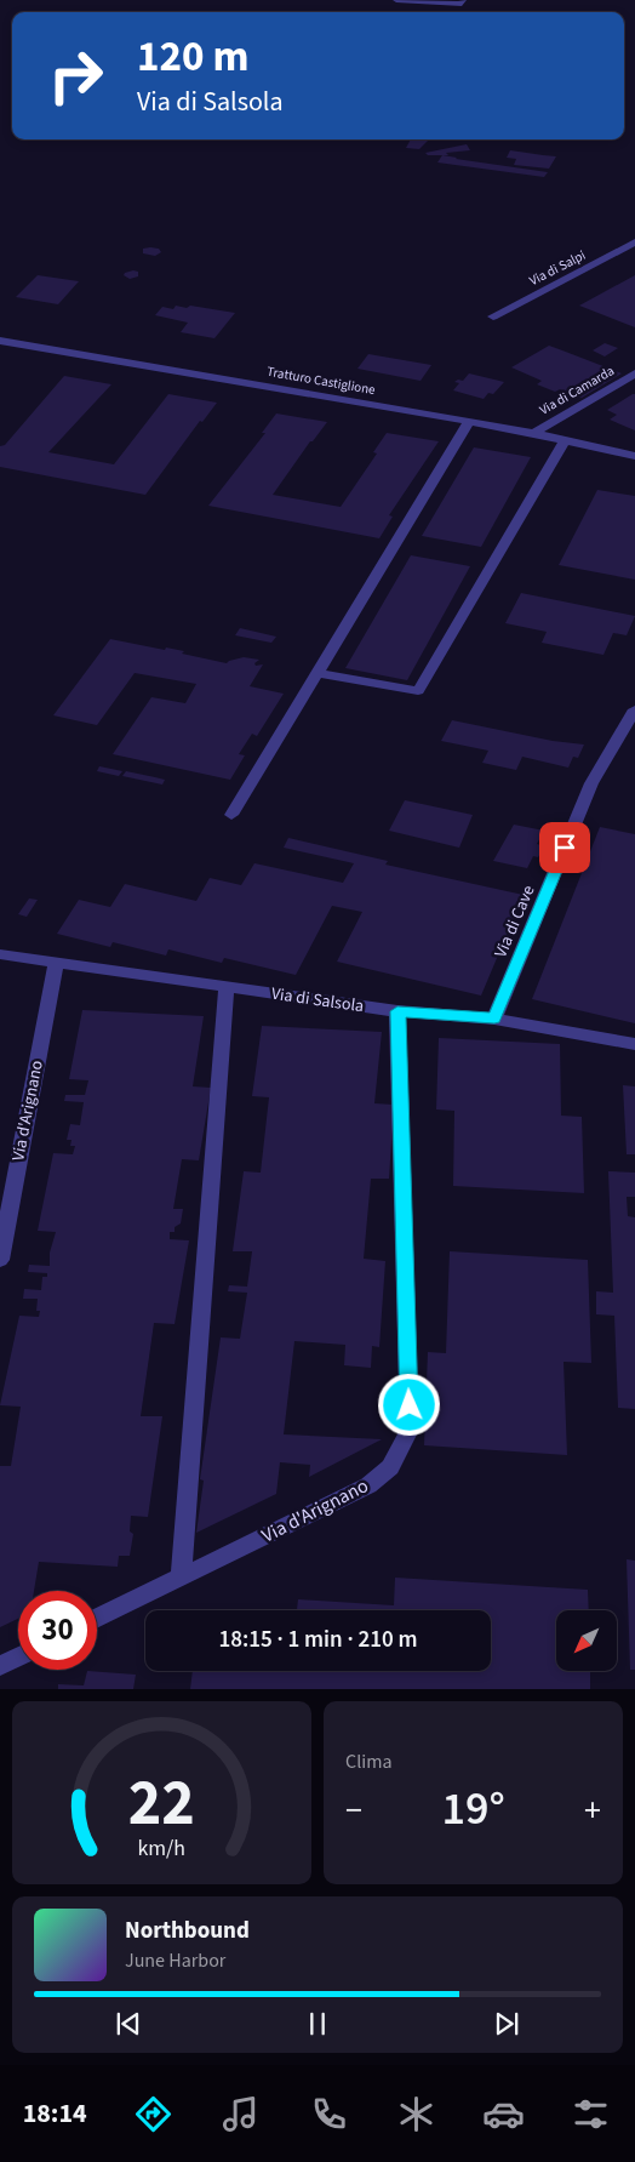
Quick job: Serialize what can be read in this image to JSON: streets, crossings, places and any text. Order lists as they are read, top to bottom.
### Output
{
  "streets": {
    "street": [
      "Via di Salpi",
      "Tratturo Castiglione",
      "Via di Camarda",
      "Via di Cave",
      "Via di Salsola",
      "Via d'Arignano"
    ]
  },
  "crossings": [
    ["Tratturo Castiglione", "Via di Camarda"],
    ["Via di Cave", "Via di Salsola"],
    ["Via di Salsola", "Via d'Arignano"]
  ],
  "north": "bottom left",
  "page": {
    "turn": ["120 m", "Via di Salsola"],
    "limit": "30",
    "trip": "18:15 · 1 min · 210 m",
    "tile": "Clima",
    "heat": ["−", "19°", "+"],
    "song": ["Northbound", "June Harbor"],
    "tabs": "18:14",
    "gauge": ["22", "km/h"]
  }
}
